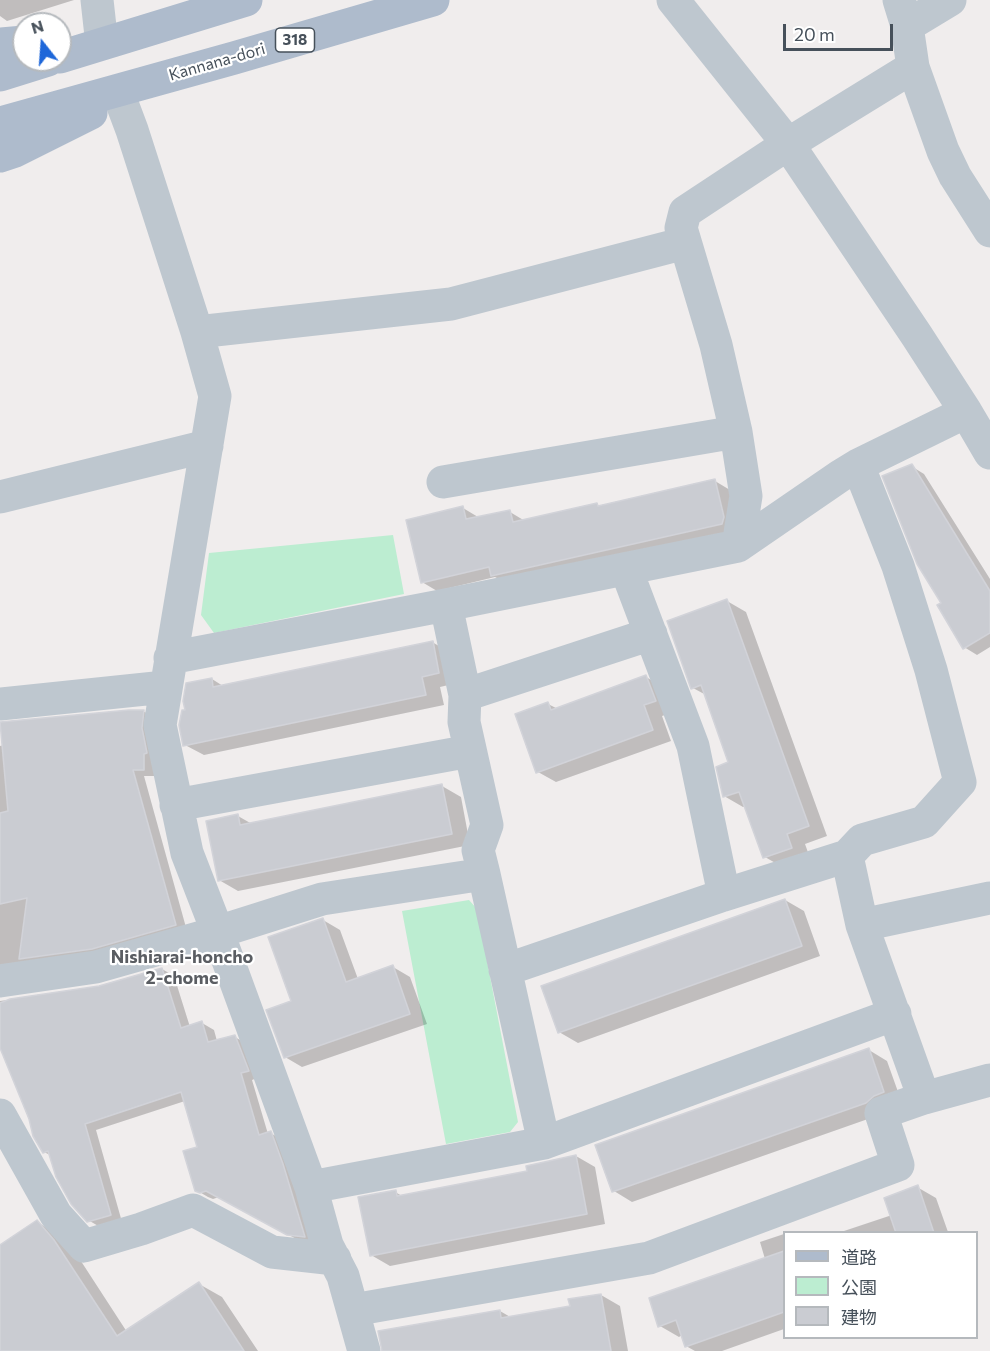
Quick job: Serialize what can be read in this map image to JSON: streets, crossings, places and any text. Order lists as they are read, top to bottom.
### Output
{
  "streets": {
    "main road": ["318", "Kannana-dori"]
  },
  "crossings": [
    ["318", "Kannana-dori"]
  ],
  "districts": ["Nishiarai-honcho 2-chome"],
  "legend": ["道路", "公園", "建物"],
  "scale_bar": "20 m",
  "north": "top"
}
